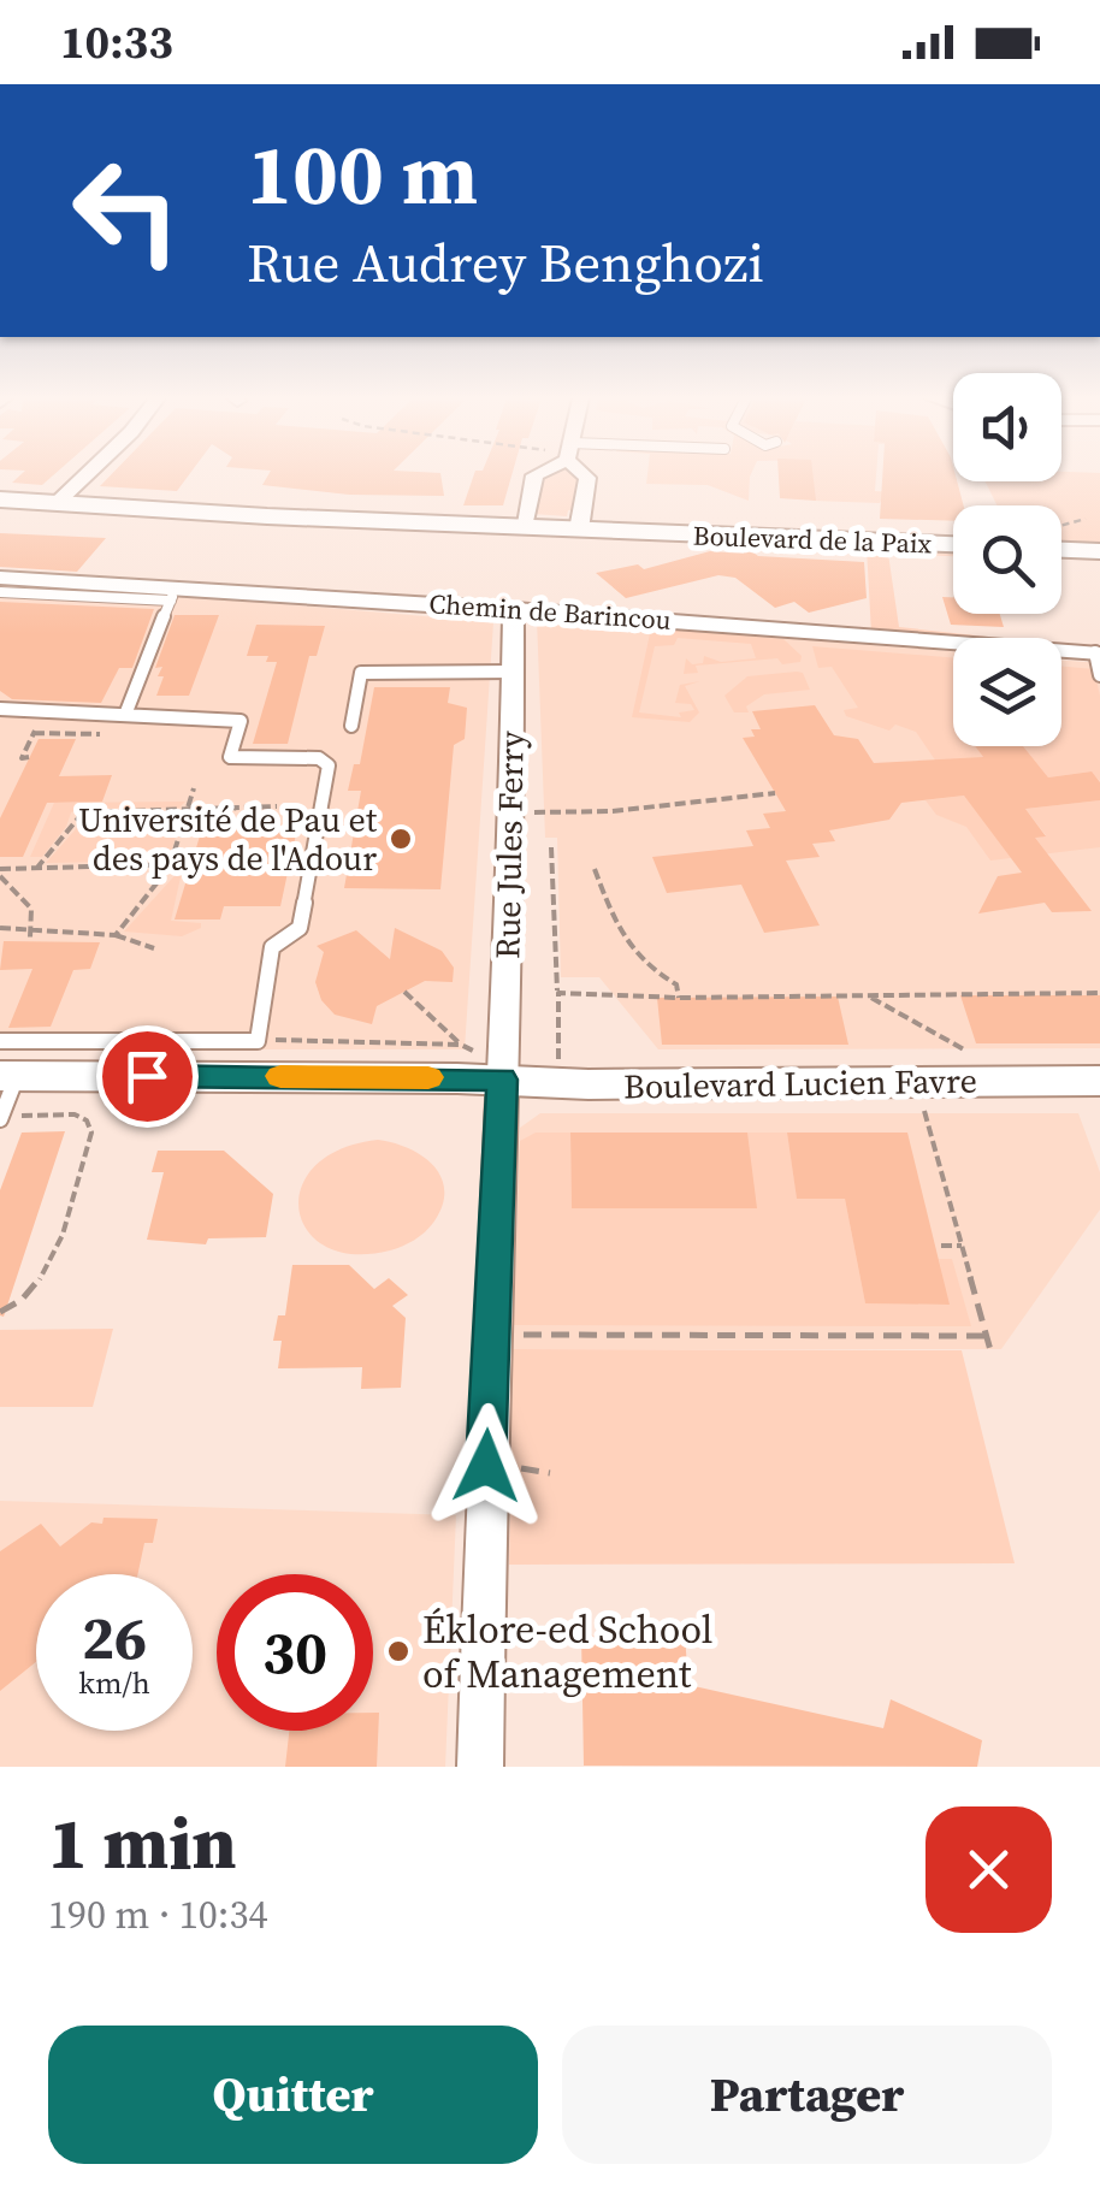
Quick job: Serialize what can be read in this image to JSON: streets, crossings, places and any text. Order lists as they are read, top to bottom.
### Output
{
  "streets": {
    "main road": ["Boulevard de la Paix", "Boulevard Lucien Favre"],
    "street": ["Chemin de Barincou", "Rue Jules Ferry"]
  },
  "crossings": [
    ["Chemin de Barincou", "Rue Jules Ferry"],
    ["Rue Jules Ferry", "Boulevard Lucien Favre"]
  ],
  "places": ["Université de Pau et des pays de l'Adour", "Éklore-ed School of Management"],
  "page": {
    "status": "10:33",
    "turn": ["100 m", "Rue Audrey Benghozi"],
    "speed": "26 km/h",
    "limit": "30",
    "heading": ["1 min", "190 m · 10:34"],
    "buttons": ["Quitter", "Partager"]
  }
}
